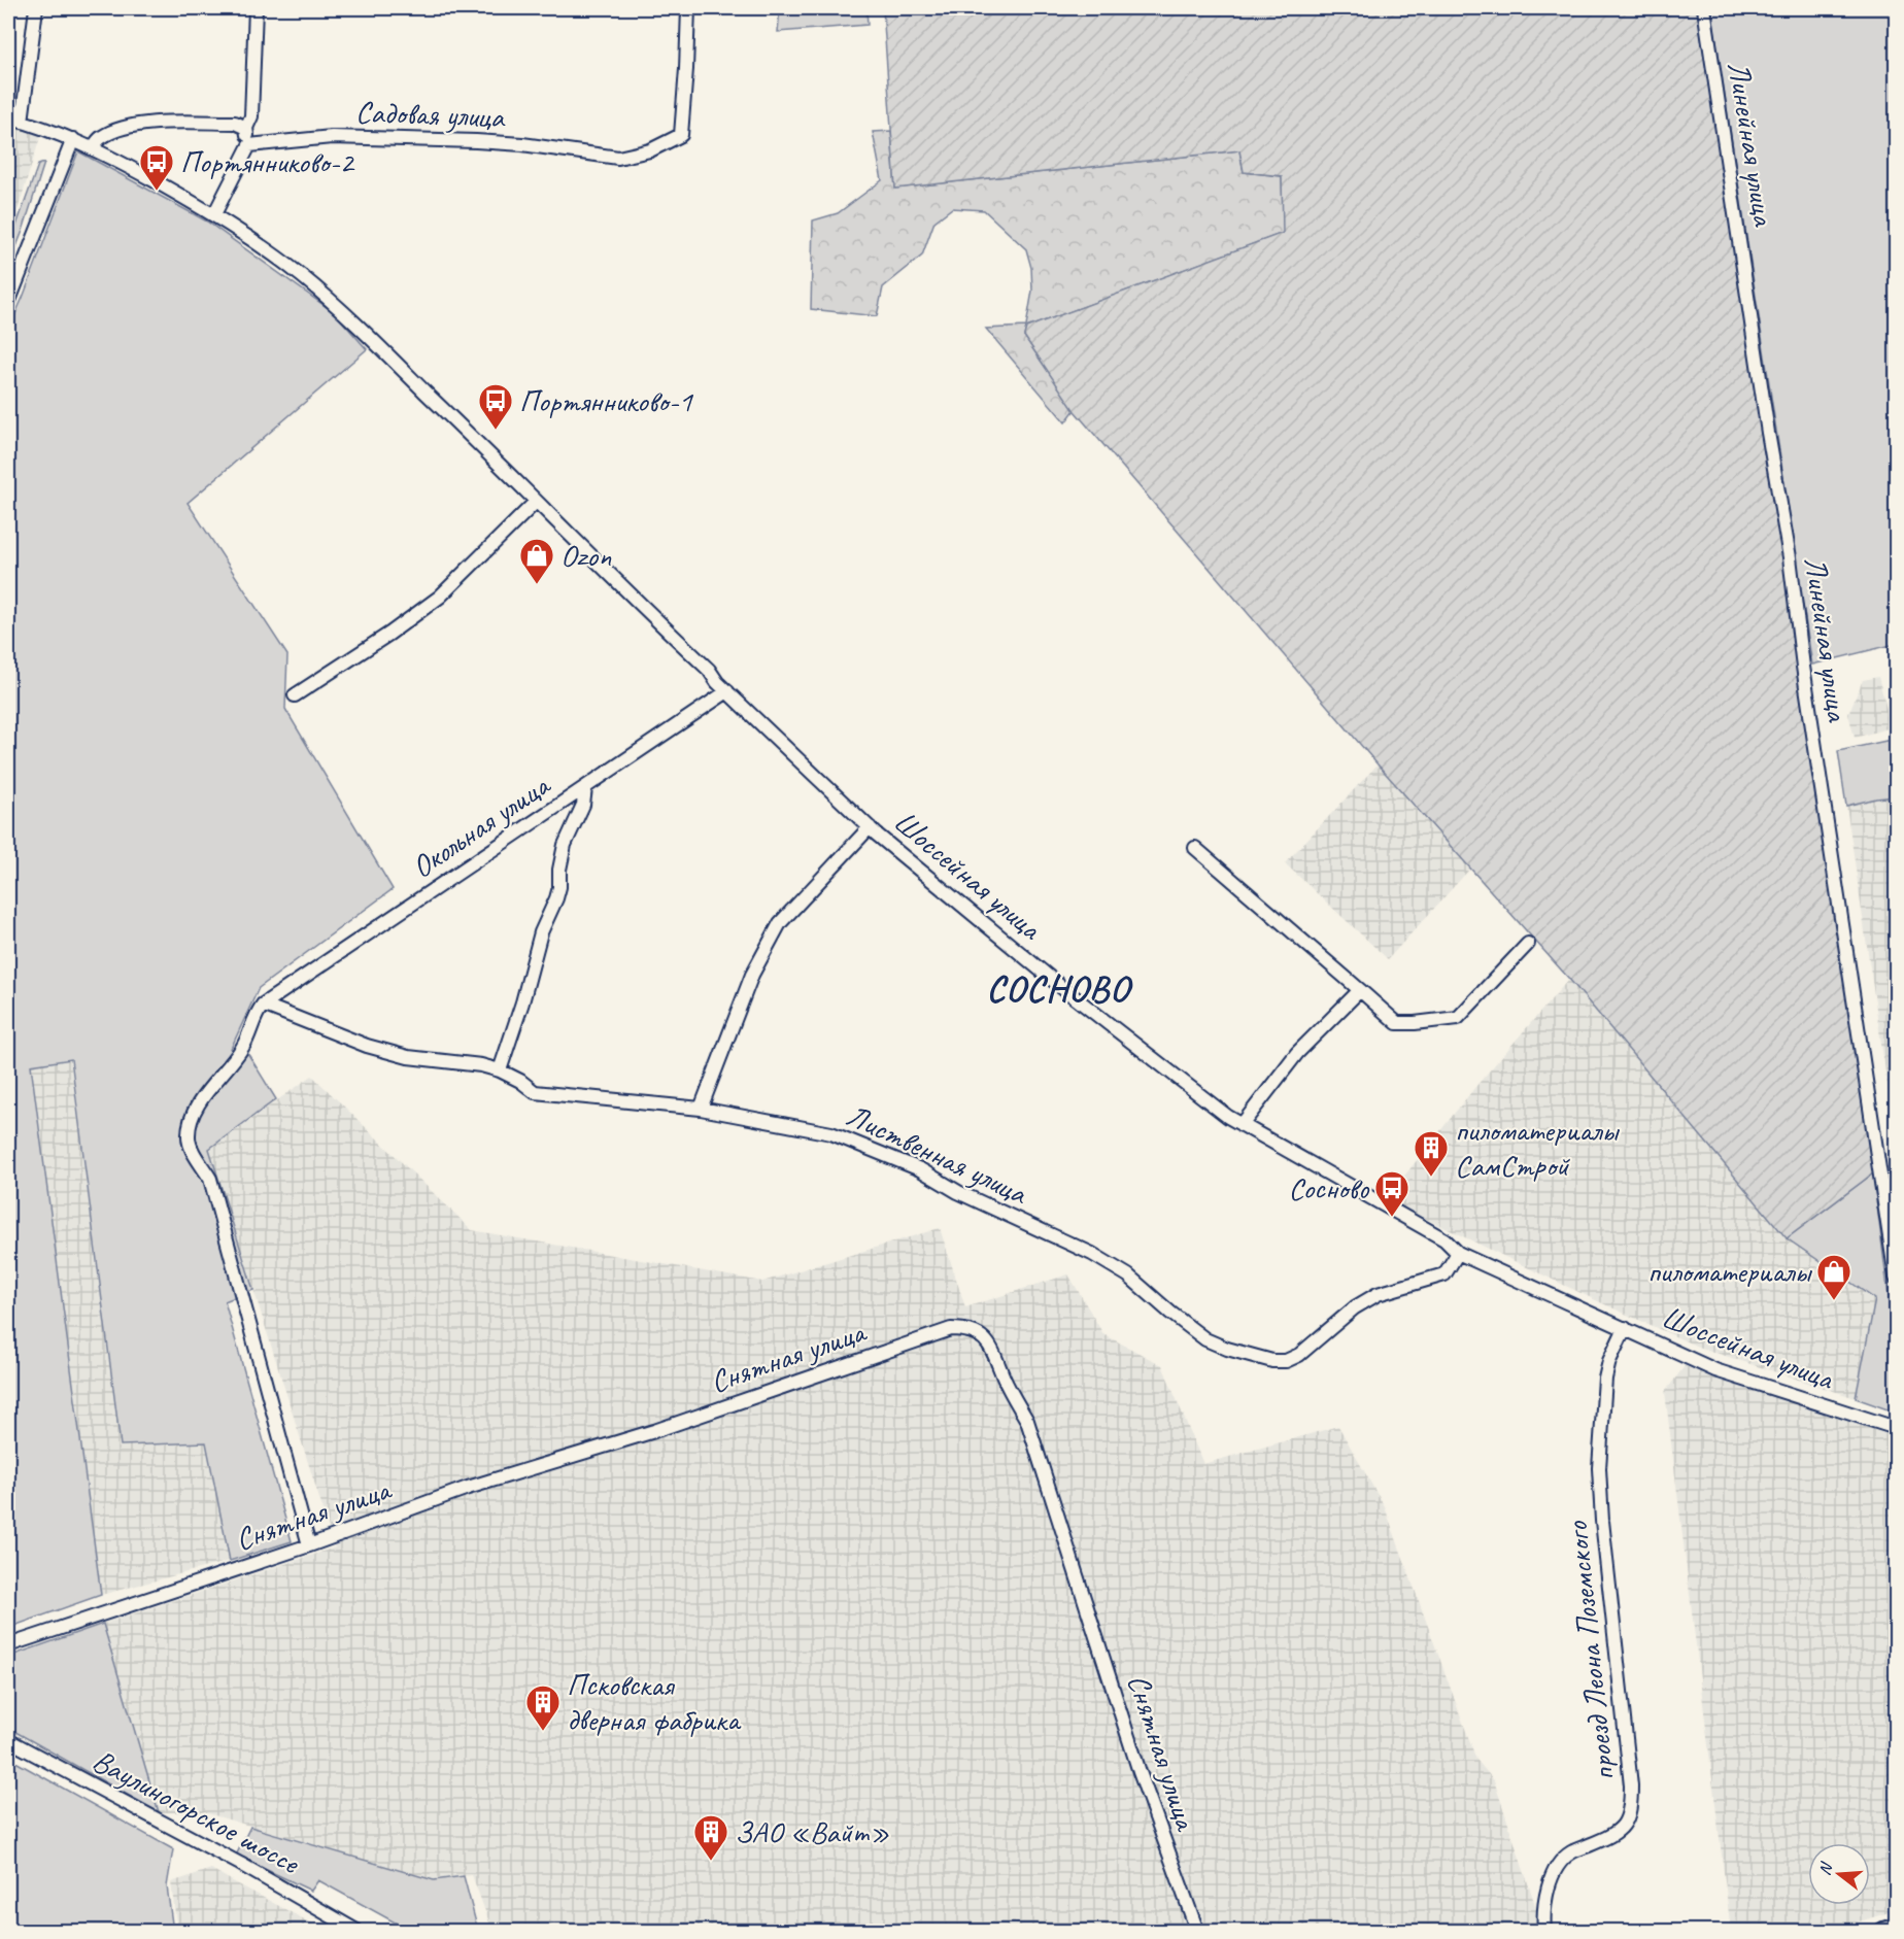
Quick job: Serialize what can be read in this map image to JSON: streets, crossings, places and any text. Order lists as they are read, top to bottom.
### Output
{
  "streets": {
    "street": [
      "Садовая улица",
      "Линейная улица",
      "Окольная улица",
      "Шоссейная улица",
      "Лиственная улица",
      "Снятная улица",
      "проезд Леона Поземского",
      "Ваулиногорское шоссе"
    ]
  },
  "crossings": [
    ["Окольная улица", "Шоссейная улица"],
    ["Окольная улица", "Лиственная улица"],
    ["Шоссейная улица", "Лиственная улица"],
    ["Шоссейная улица", "проезд Леона Поземского"]
  ],
  "districts": ["СОСНОВО"],
  "places": {
    "bus stop": ["Портянниково-2", "Портянниково-1", "Сосново"],
    "shop": ["Ozon", "пиломатериалы"],
    "building": ["пиломатериалы СамСтрой", "Псковская дверная фабрика", "ЗАО «Вайт»"]
  },
  "north": "left"
}
